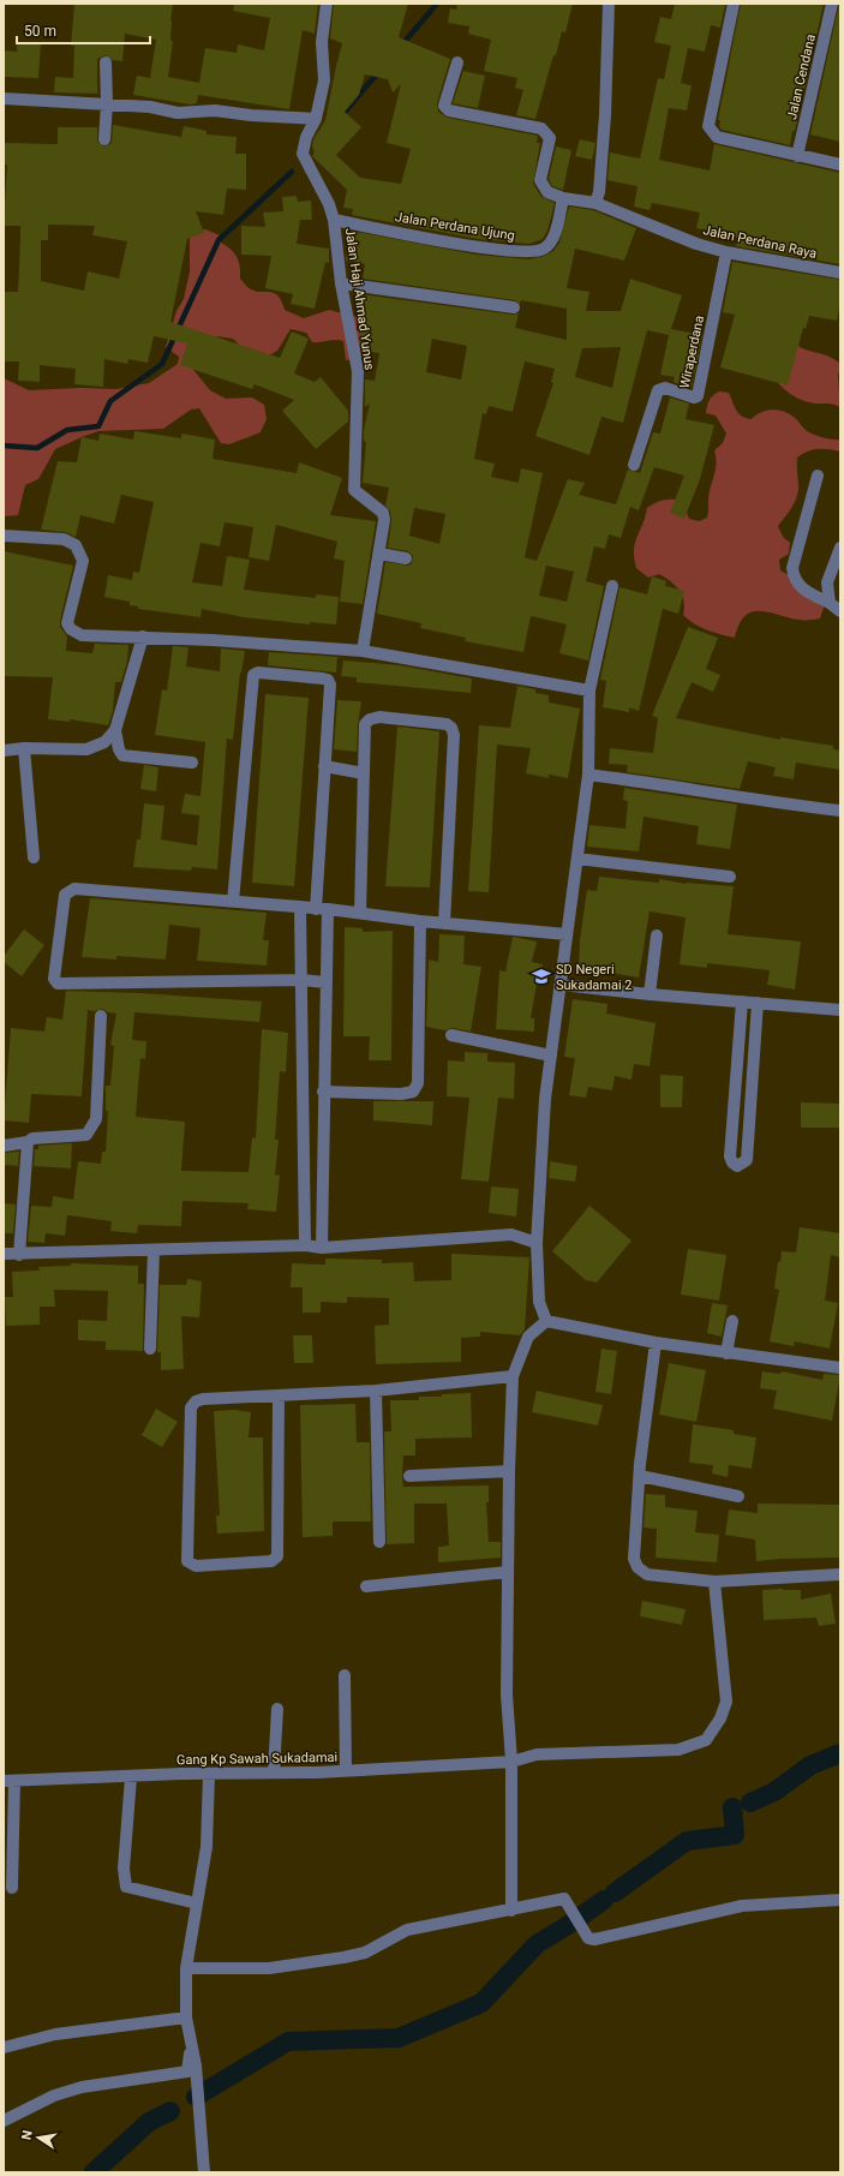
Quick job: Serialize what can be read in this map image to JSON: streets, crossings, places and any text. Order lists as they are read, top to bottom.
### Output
{
  "streets": {
    "street": [
      "Jalan Cendana",
      "Jalan Perdana Ujung",
      "Jalan Perdana Raya",
      "Jalan Haji Ahmad Yunus",
      "Wiraperdana",
      "Gang Kp Sawah Sukadamai"
    ]
  },
  "crossings": [
    ["Jalan Perdana Ujung", "Jalan Perdana Raya"],
    ["Jalan Perdana Ujung", "Jalan Haji Ahmad Yunus"],
    ["Jalan Perdana Raya", "Wiraperdana"]
  ],
  "places": {
    "school or university": ["SD Negeri Sukadamai 2"]
  },
  "scale_bar": "50 m",
  "north": "left"
}
